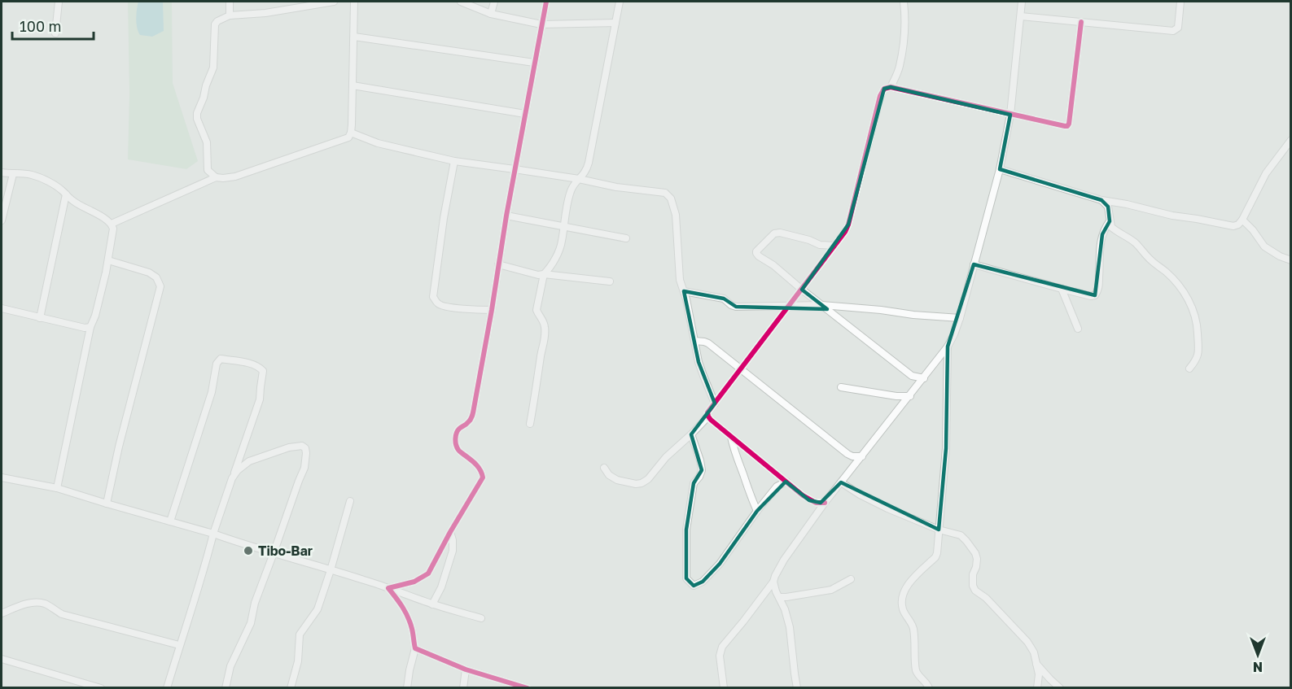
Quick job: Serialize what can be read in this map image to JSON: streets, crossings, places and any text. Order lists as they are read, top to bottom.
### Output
{
  "places": ["Tibo-Bar"],
  "scale_bar": "100 m",
  "north": "bottom"
}
